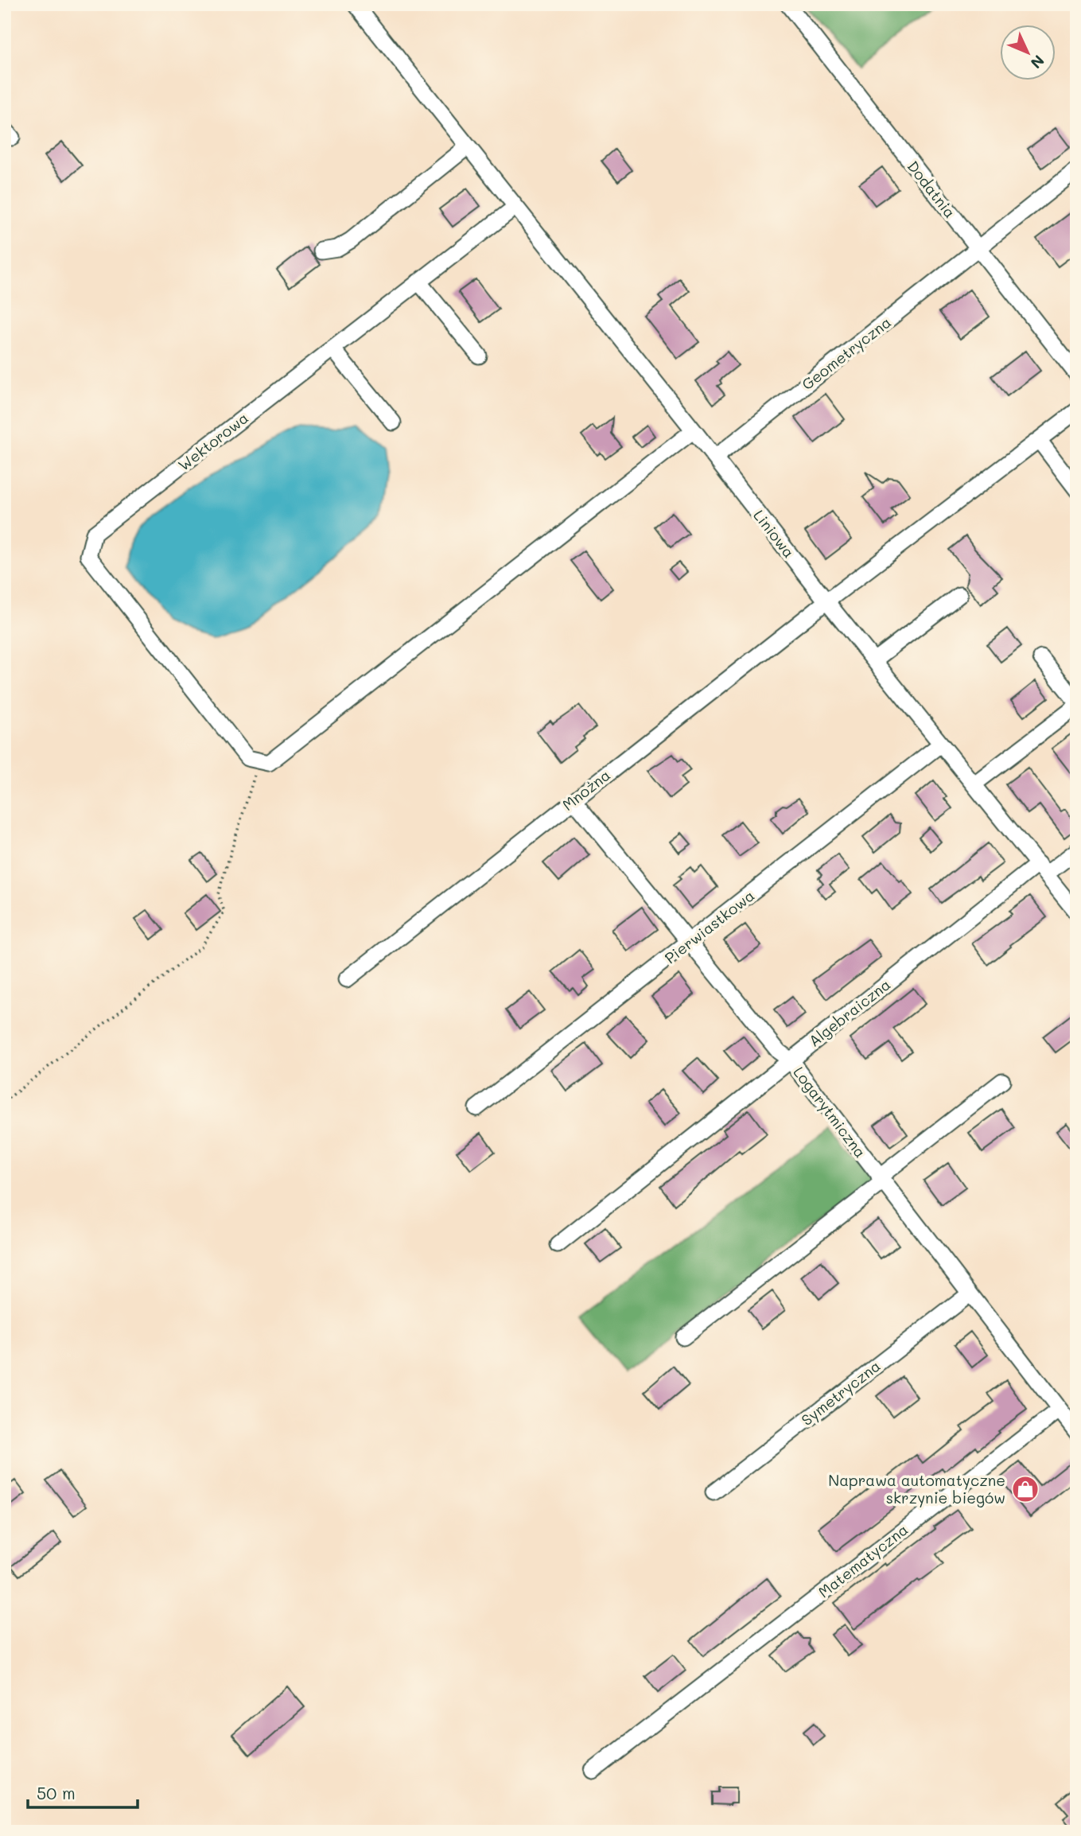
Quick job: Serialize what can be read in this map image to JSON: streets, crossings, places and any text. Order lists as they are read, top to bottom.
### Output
{
  "streets": {
    "street": [
      "Dodatnia",
      "Geometryczna",
      "Wektorowa",
      "Liniowa",
      "Mnożna",
      "Pierwiastkowa",
      "Algebraiczna",
      "Logarytmiczna",
      "Symetryczna",
      "Matematyczna"
    ]
  },
  "crossings": [
    ["Dodatnia", "Geometryczna"],
    ["Geometryczna", "Liniowa"],
    ["Wektorowa", "Liniowa"],
    ["Liniowa", "Mnożna"],
    ["Liniowa", "Pierwiastkowa"],
    ["Liniowa", "Algebraiczna"],
    ["Mnożna", "Logarytmiczna"],
    ["Pierwiastkowa", "Logarytmiczna"],
    ["Algebraiczna", "Logarytmiczna"],
    ["Logarytmiczna", "Symetryczna"],
    ["Logarytmiczna", "Matematyczna"]
  ],
  "places": {
    "shop": ["Naprawa automatyczne skrzynie biegów"]
  },
  "scale_bar": "50 m",
  "north": "bottom right"
}
